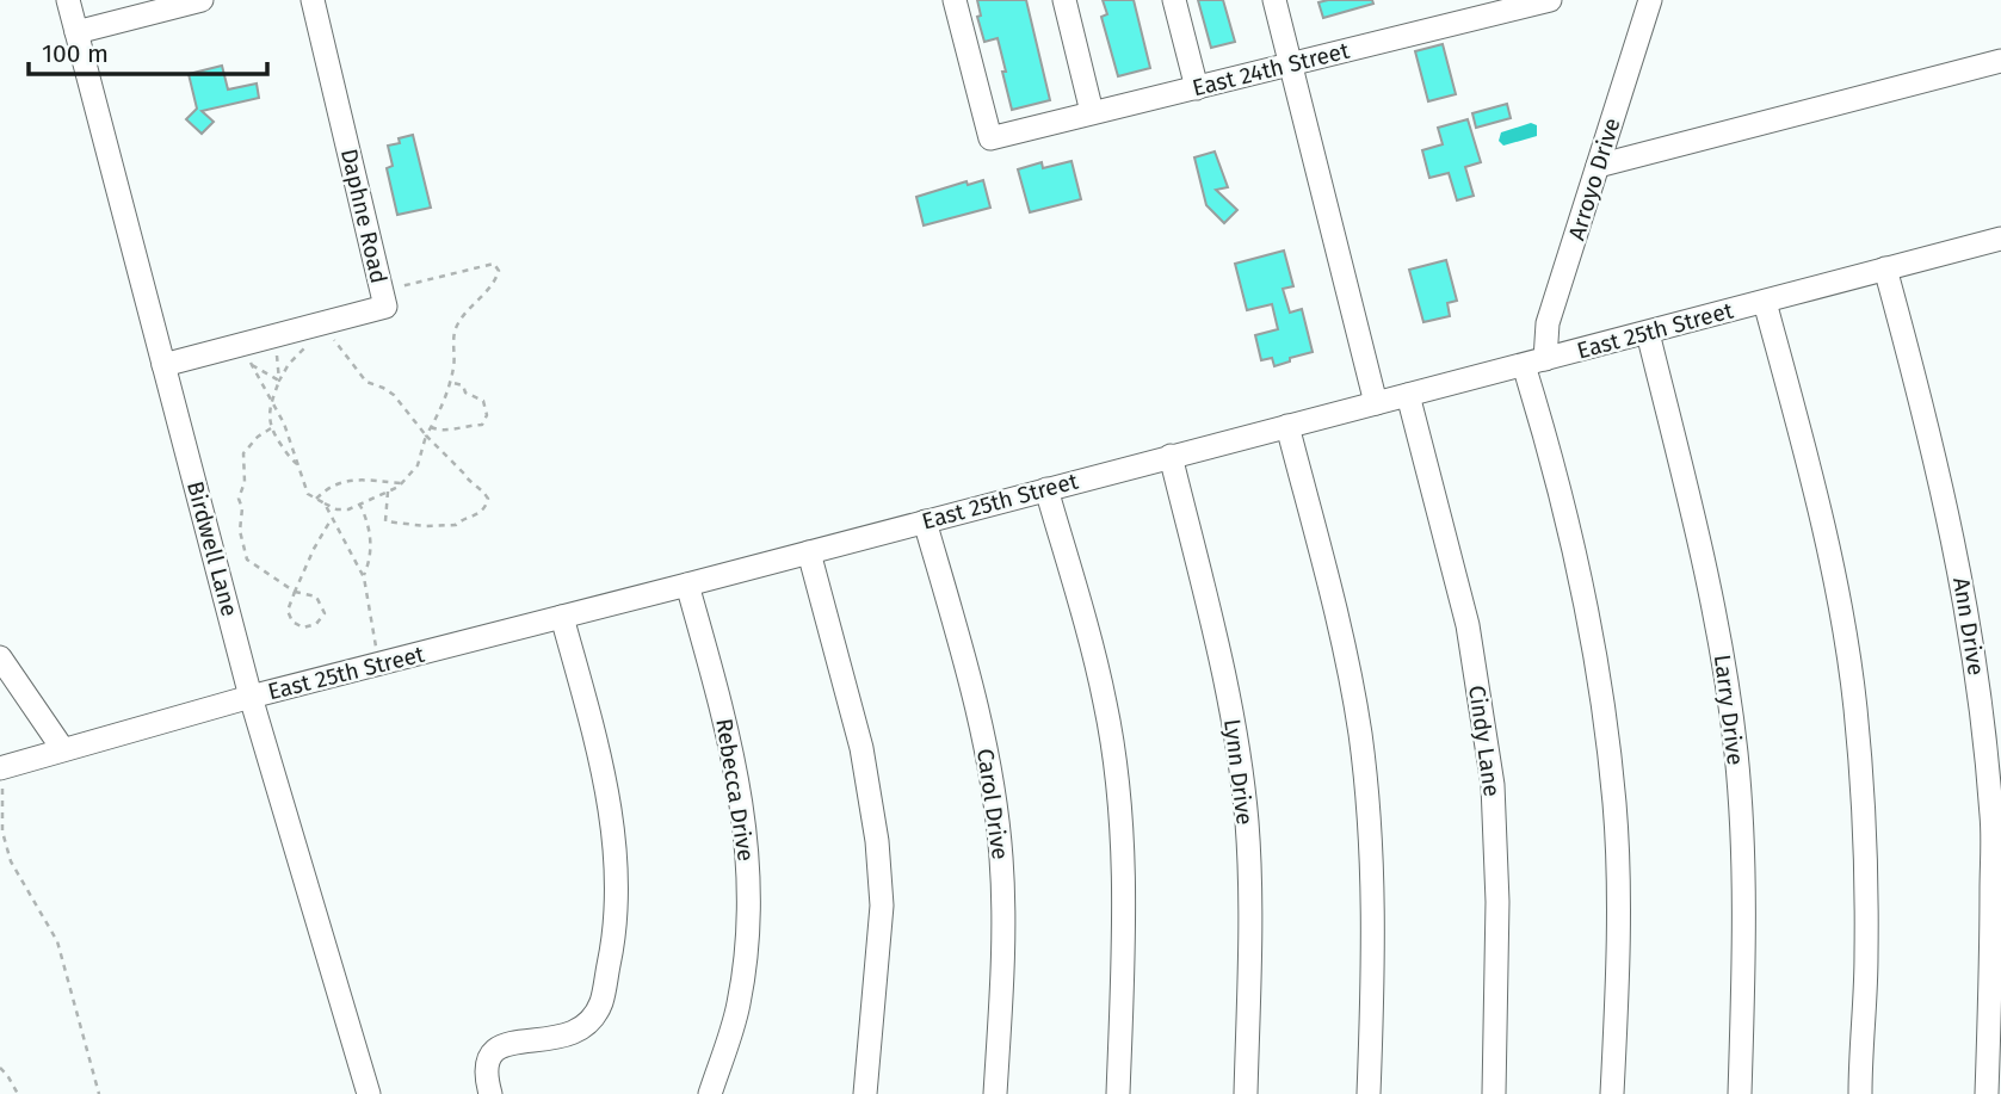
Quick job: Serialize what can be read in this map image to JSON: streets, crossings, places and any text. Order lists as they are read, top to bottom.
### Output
{
  "streets": {
    "street": [
      "East 24th Street",
      "Arroyo Drive",
      "Daphne Road",
      "East 25th Street",
      "Birdwell Lane",
      "Ann Drive",
      "Larry Drive",
      "Cindy Lane",
      "Lynn Drive",
      "Rebecca Drive",
      "Carol Drive"
    ]
  },
  "crossings": [
    ["Arroyo Drive", "East 25th Street"],
    ["Daphne Road", "Birdwell Lane"],
    ["East 25th Street", "Birdwell Lane"],
    ["East 25th Street", "Ann Drive"],
    ["East 25th Street", "Larry Drive"],
    ["East 25th Street", "Cindy Lane"],
    ["East 25th Street", "Lynn Drive"],
    ["East 25th Street", "Rebecca Drive"],
    ["East 25th Street", "Carol Drive"]
  ],
  "scale_bar": "100 m"
}
